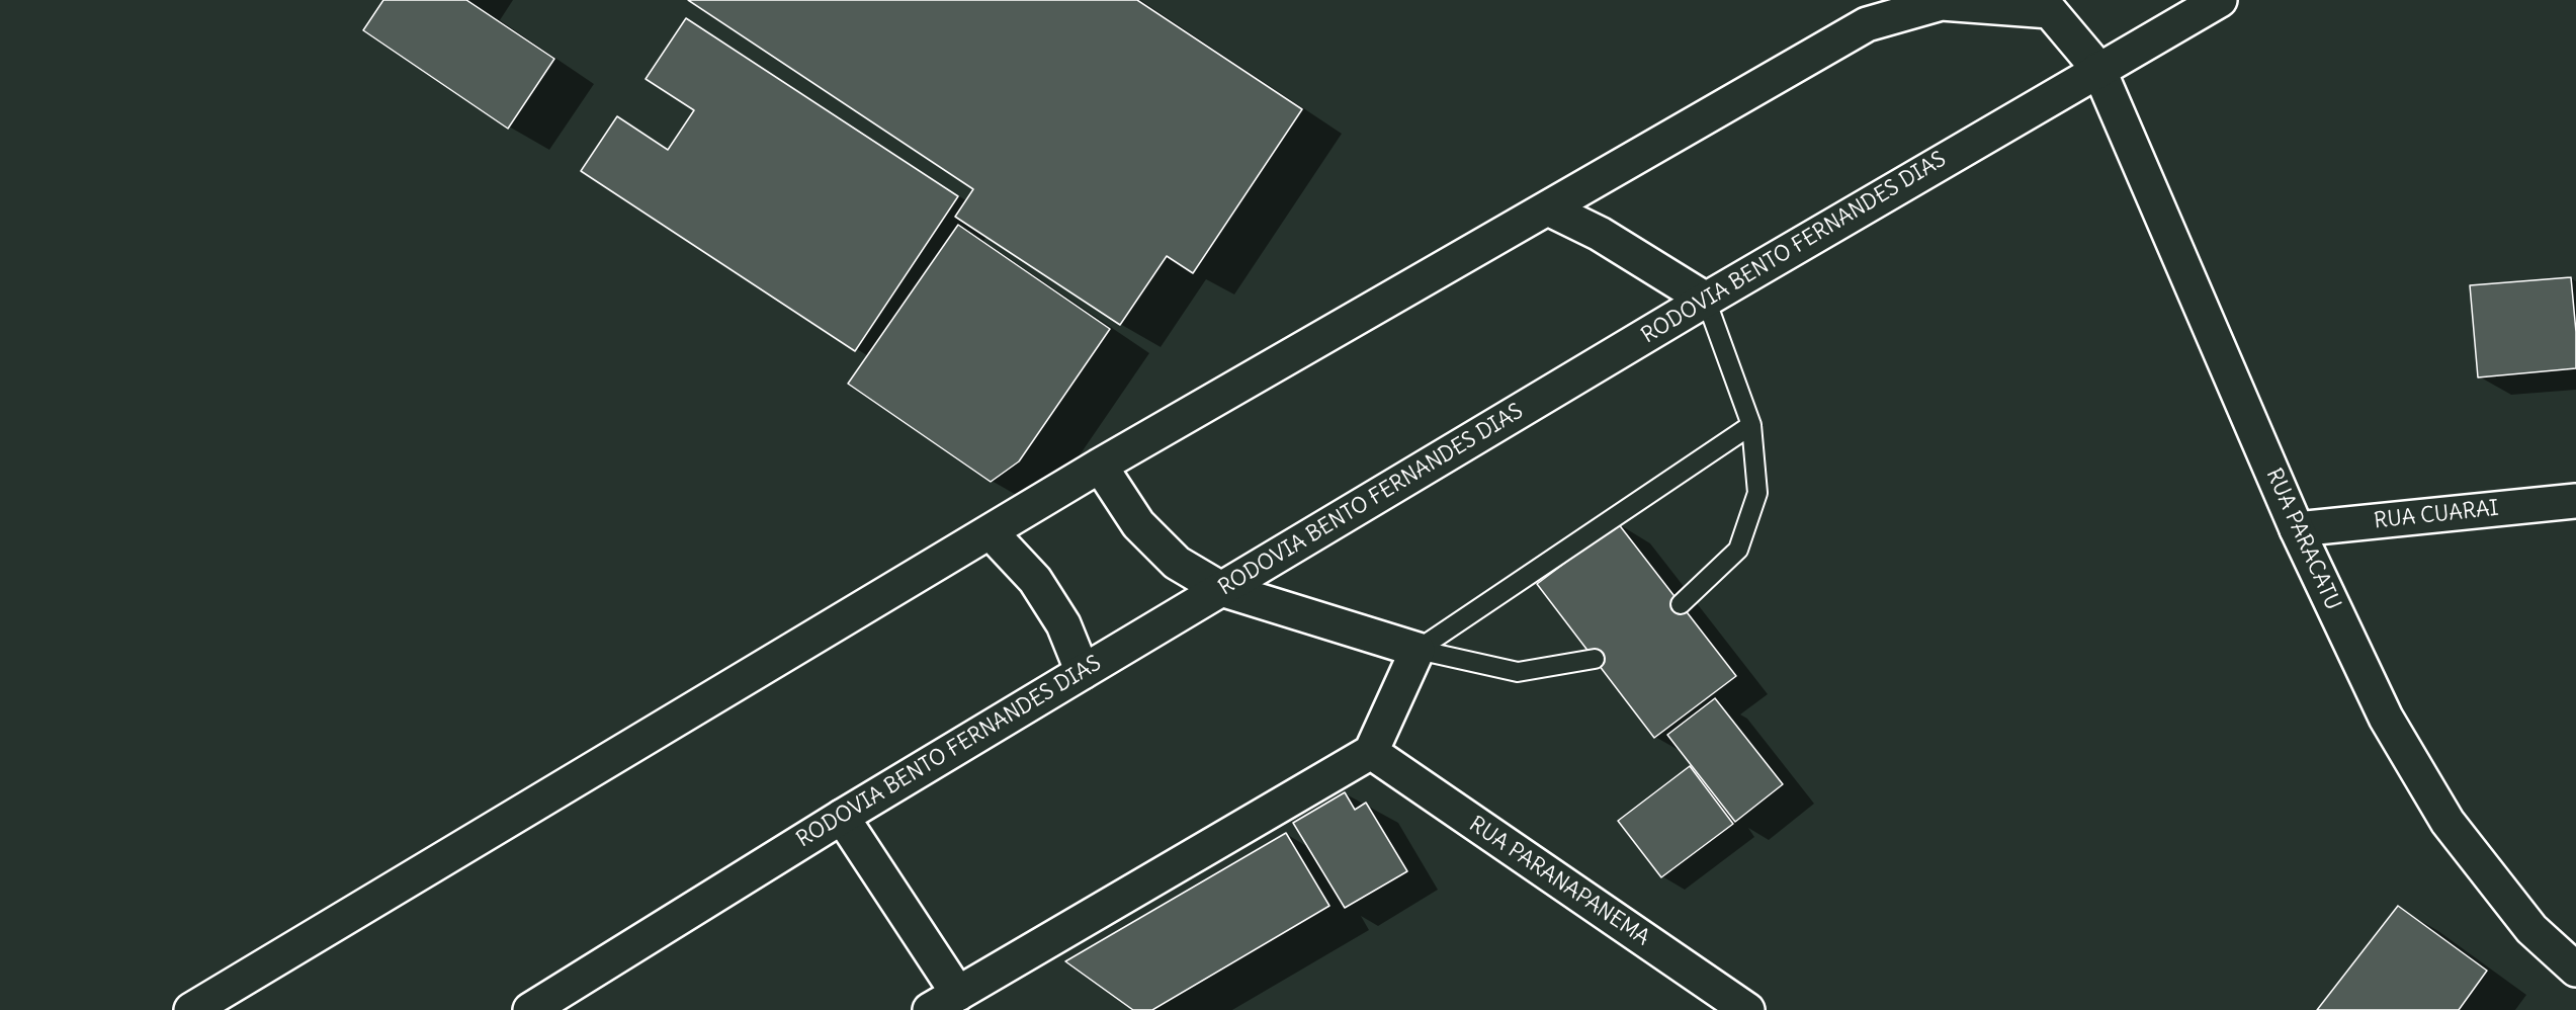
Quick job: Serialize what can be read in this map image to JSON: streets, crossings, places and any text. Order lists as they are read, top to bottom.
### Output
{
  "streets": {
    "main road": [
      "RODOVIA BENTO FERNANDES DIAS",
      "RUA CUARAI",
      "RUA PARACATU",
      "RUA PARANAPANEMA"
    ]
  },
  "crossings": [
    ["RODOVIA BENTO FERNANDES DIAS", "RUA PARACATU"],
    ["RUA CUARAI", "RUA PARACATU"]
  ]
}
